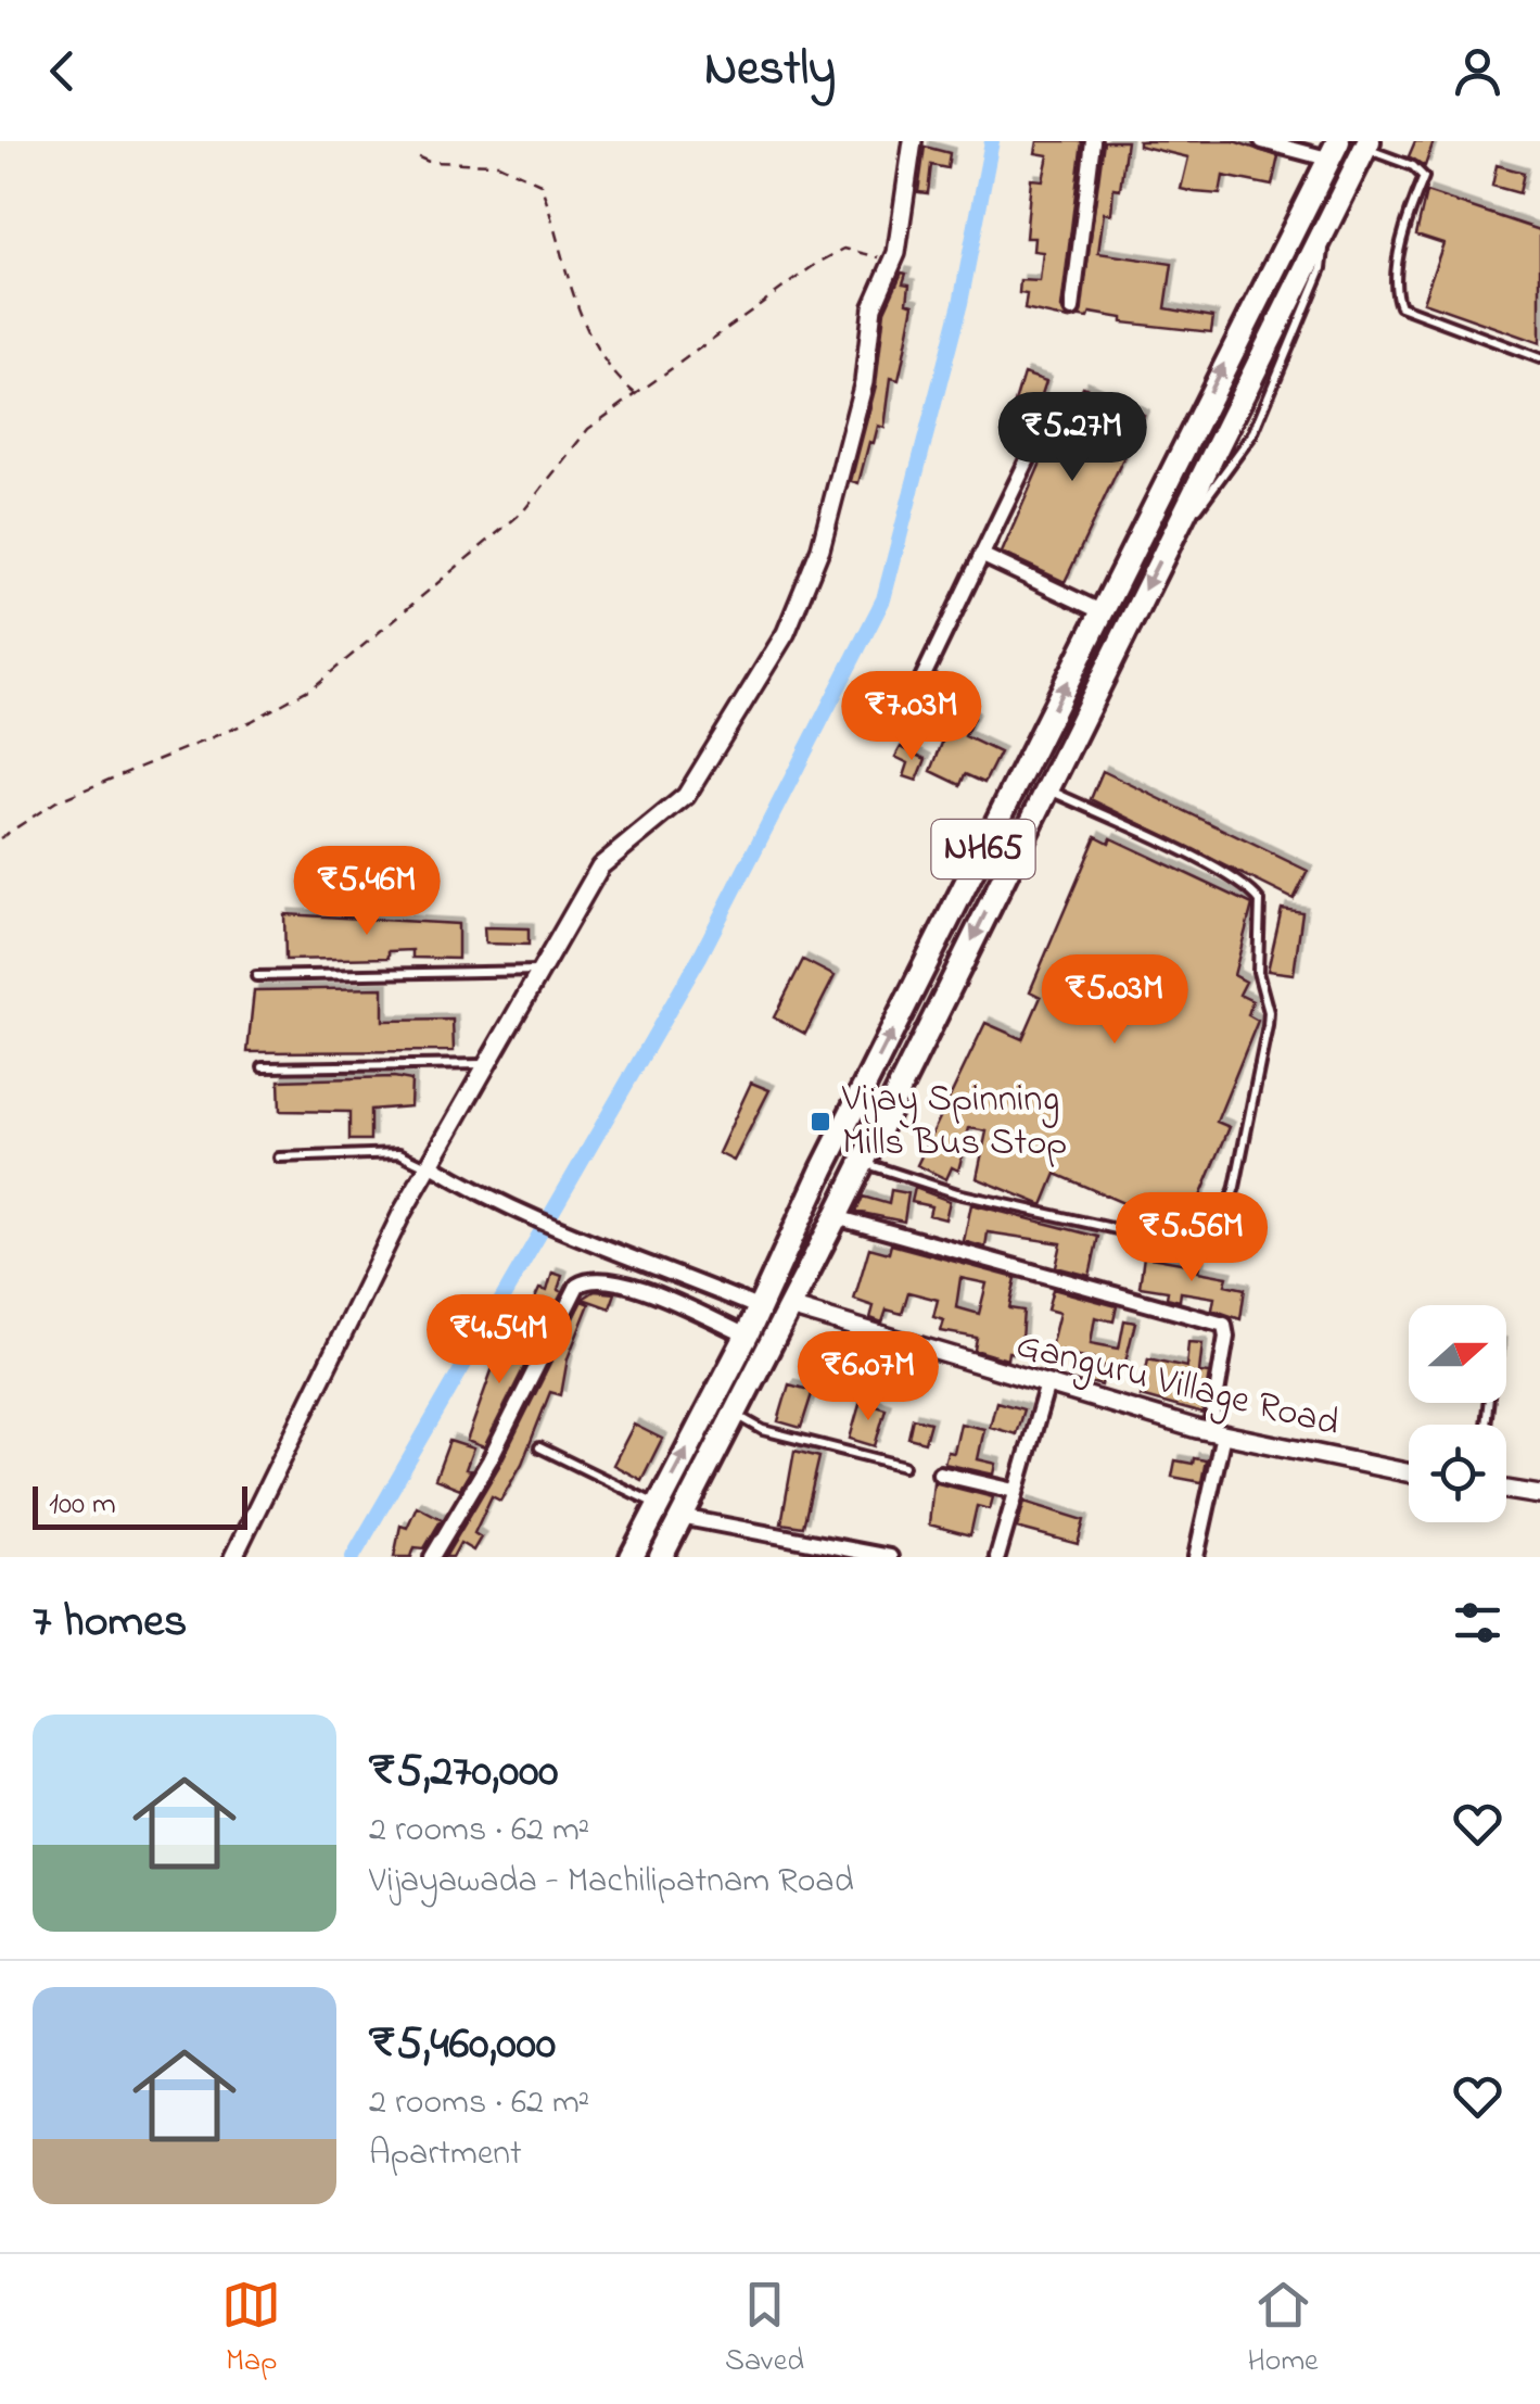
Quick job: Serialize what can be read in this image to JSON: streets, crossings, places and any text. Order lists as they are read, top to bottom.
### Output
{
  "streets": {
    "highway": ["NH65"],
    "street": ["Ganguru Village Road"]
  },
  "crossings": [
    ["NH65", "Ganguru Village Road"]
  ],
  "places": {
    "transit": ["Vijay Spinning Mills Bus Stop"]
  },
  "scale_bar": "100 m",
  "north": "right",
  "page": {
    "header": "Nestly",
    "price": [
      "₹5.27M",
      "₹7.03M",
      "₹5.46M",
      "₹5.03M",
      "₹5.56M",
      "₹4.54M",
      "₹6.07M"
    ],
    "scale": "100 m",
    "heading": "7 homes",
    "list": [
      {
        "name": "₹5,270,000",
        "note": "2 rooms · 62 m² · Vijayawada - Machilipatnam Road"
      },
      {
        "name": "₹5,460,000",
        "note": "2 rooms · 62 m² · Apartment"
      }
    ],
    "tabs": ["Map", "Saved", "Home"]
  }
}
